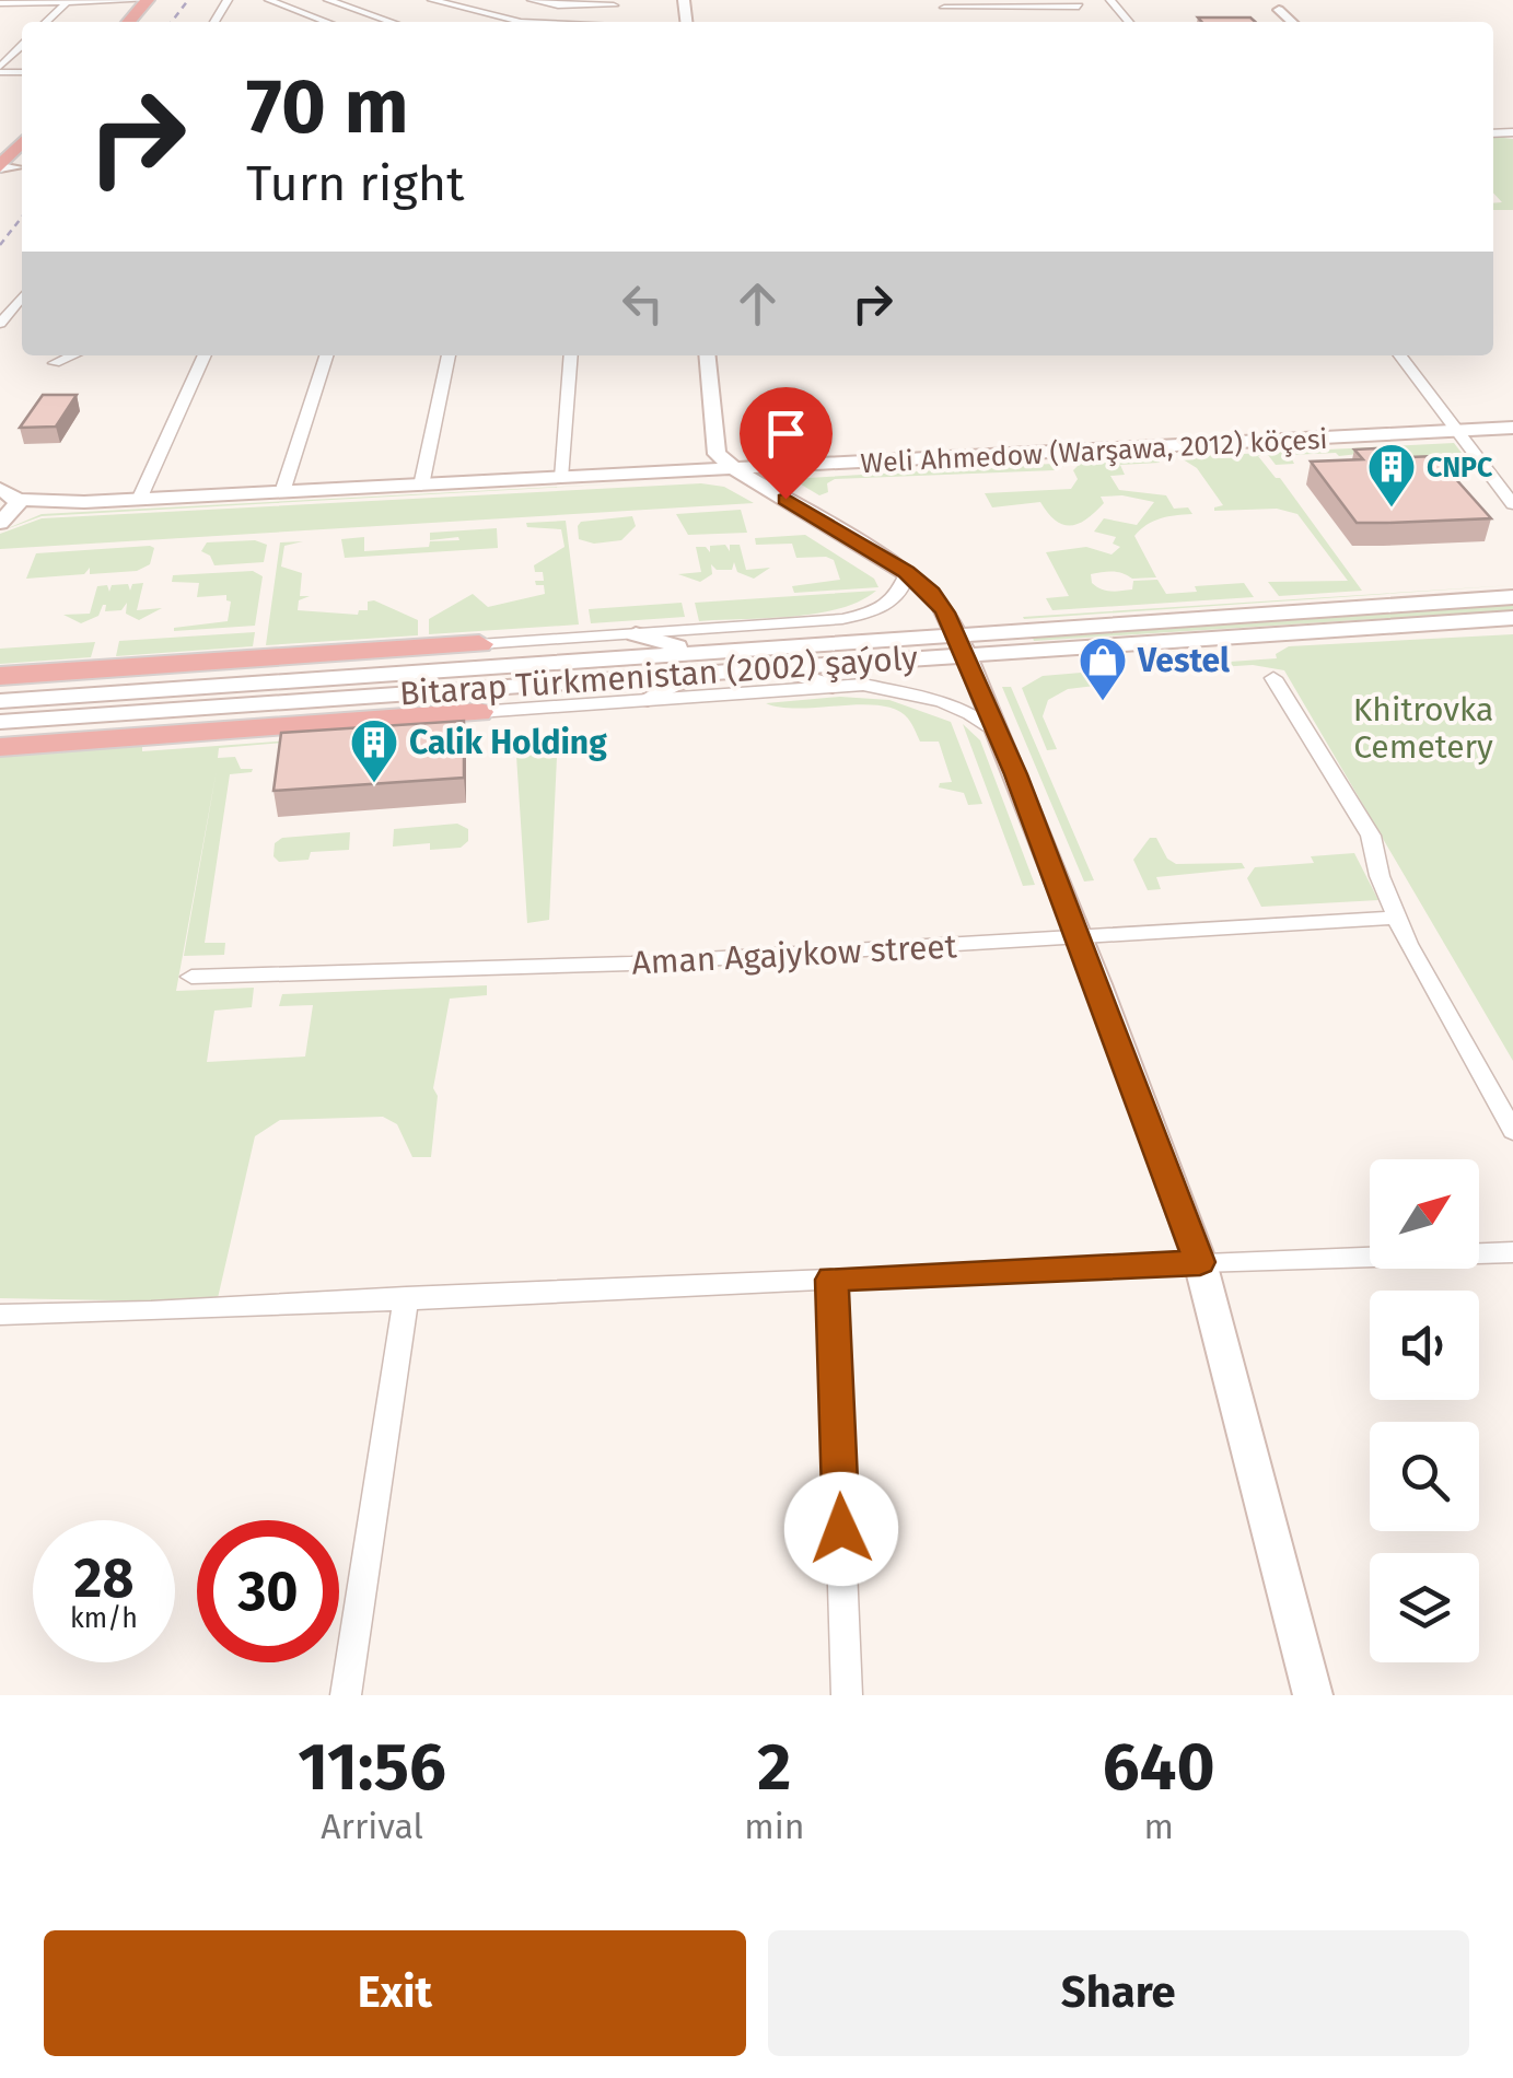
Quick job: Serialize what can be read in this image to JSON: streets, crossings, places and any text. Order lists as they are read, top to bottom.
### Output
{
  "streets": {
    "street": ["Weli Ahmedow (Warşawa, 2012) köçesi", "Bitarap Türkmenistan (2002) şaýoly", "Aman Agajykow street"]
  },
  "parks": ["Khitrovka Cemetery"],
  "places": {
    "building": ["CNPC", "Calik Holding"],
    "shop": ["Vestel"]
  },
  "north": "top right",
  "page": {
    "turn": ["70 m", "Turn right"],
    "speed": "28 km/h",
    "limit": "30",
    "eta": [
      "11:56",
      "Arrival",
      "2",
      "min",
      "640",
      "m"
    ],
    "buttons": ["Exit", "Share"]
  }
}
